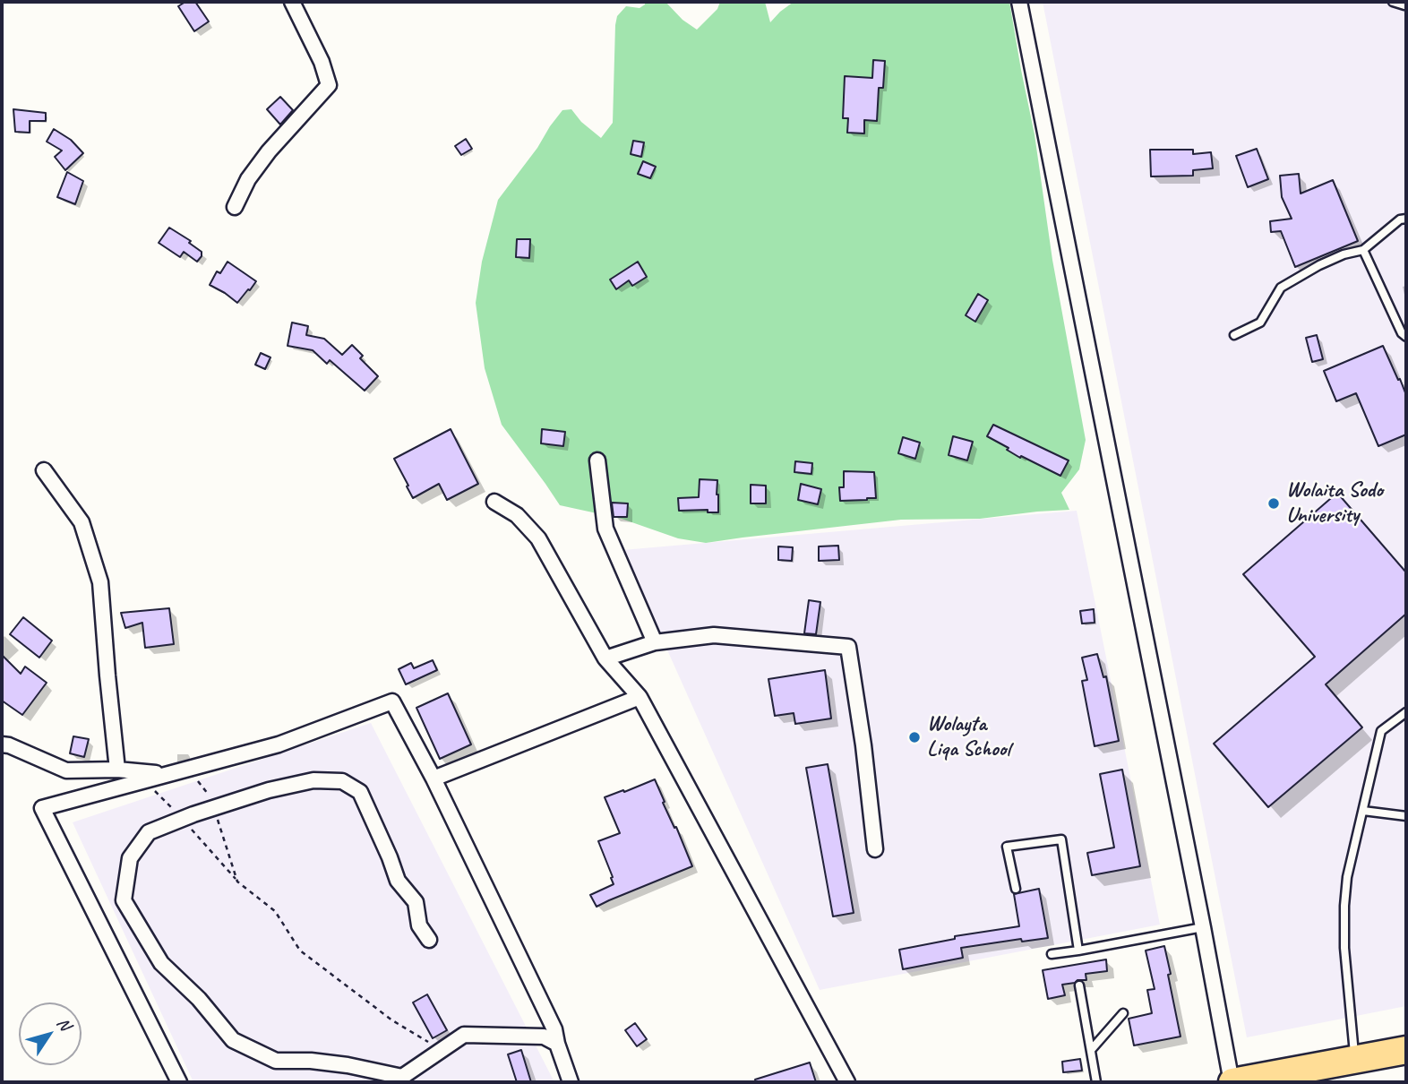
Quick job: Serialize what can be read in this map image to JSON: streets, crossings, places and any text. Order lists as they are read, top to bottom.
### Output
{
  "places": ["Wolaita Sodo University", "Wolayta Liqa School"],
  "north": "top right"
}
